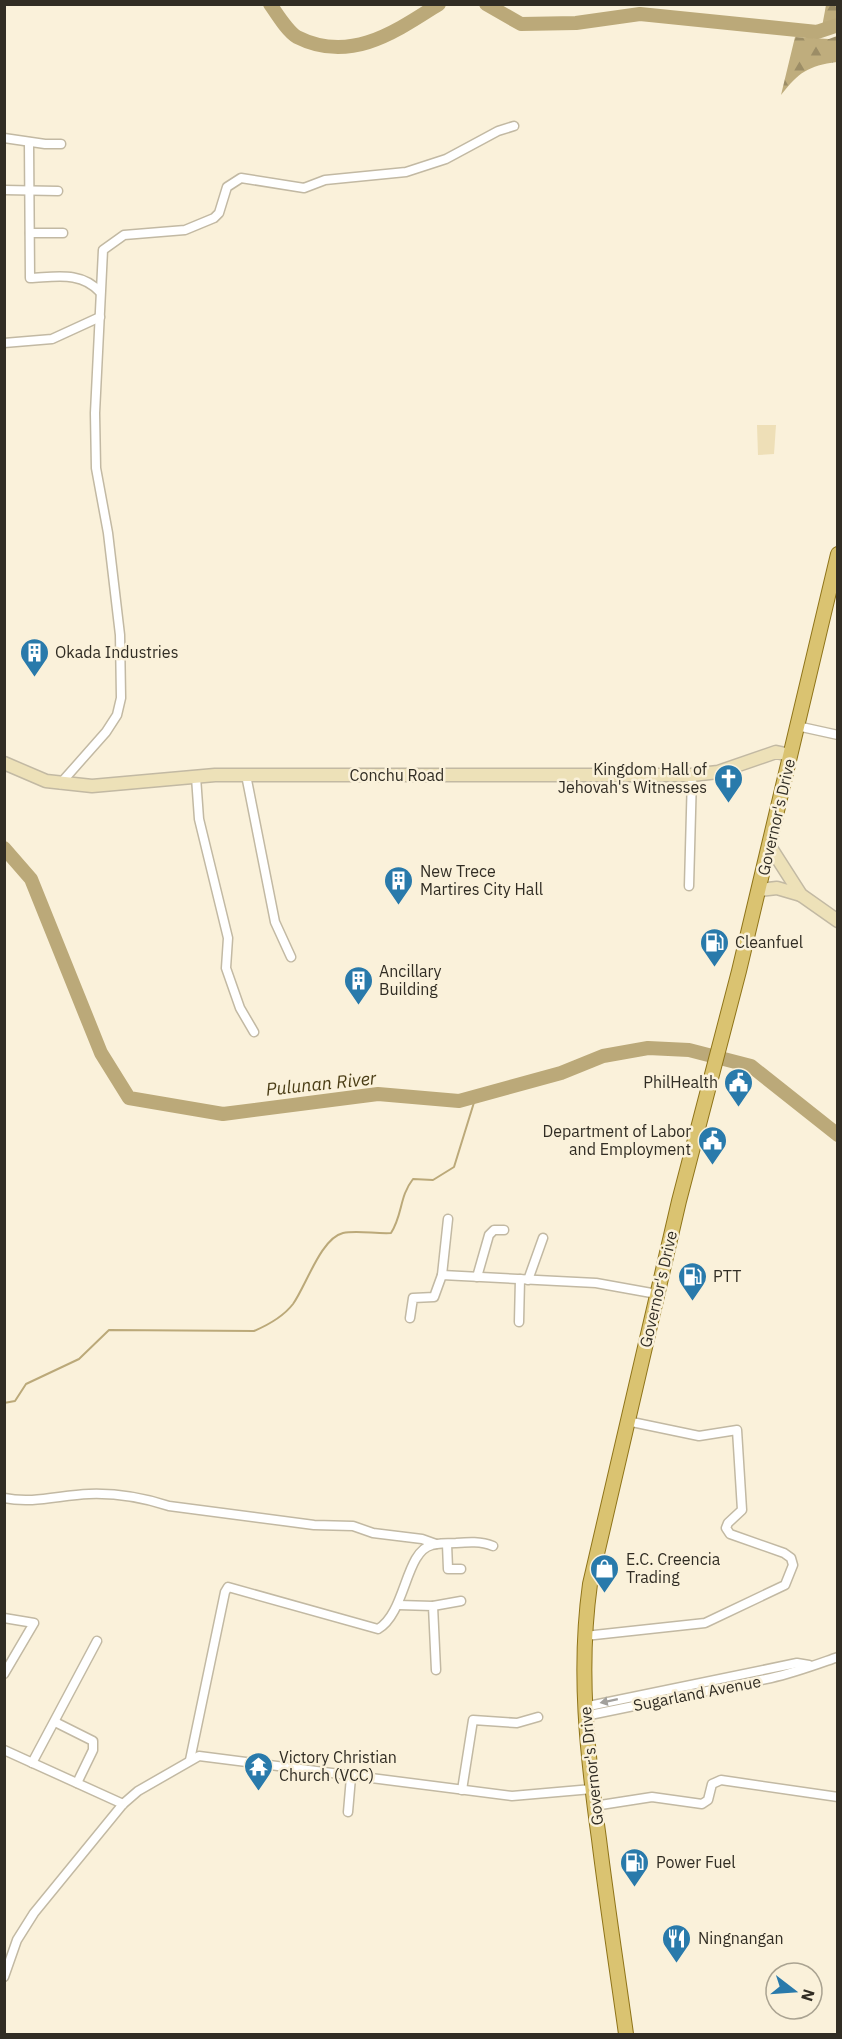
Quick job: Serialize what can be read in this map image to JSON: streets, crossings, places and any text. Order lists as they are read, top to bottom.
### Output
{
  "streets": {
    "main road": ["Conchu Road", "Governor's Drive"],
    "street": ["Sugarland Avenue"]
  },
  "crossings": [
    ["Conchu Road", "Governor's Drive"],
    ["Governor's Drive", "Sugarland Avenue"]
  ],
  "water": ["Pulunan River"],
  "places": {
    "building": ["Okada Industries", "New Trece Martires City Hall", "Ancillary Building"],
    "church": ["Kingdom Hall of Jehovah's Witnesses"],
    "fuel station": ["Cleanfuel", "PTT", "Power Fuel"],
    "public building": ["PhilHealth", "Department of Labor and Employment"],
    "shop": ["E.C. Creencia Trading"],
    "temple": ["Victory Christian Church (VCC)"],
    "restaurant": ["Ningnangan"]
  },
  "north": "right"
}
